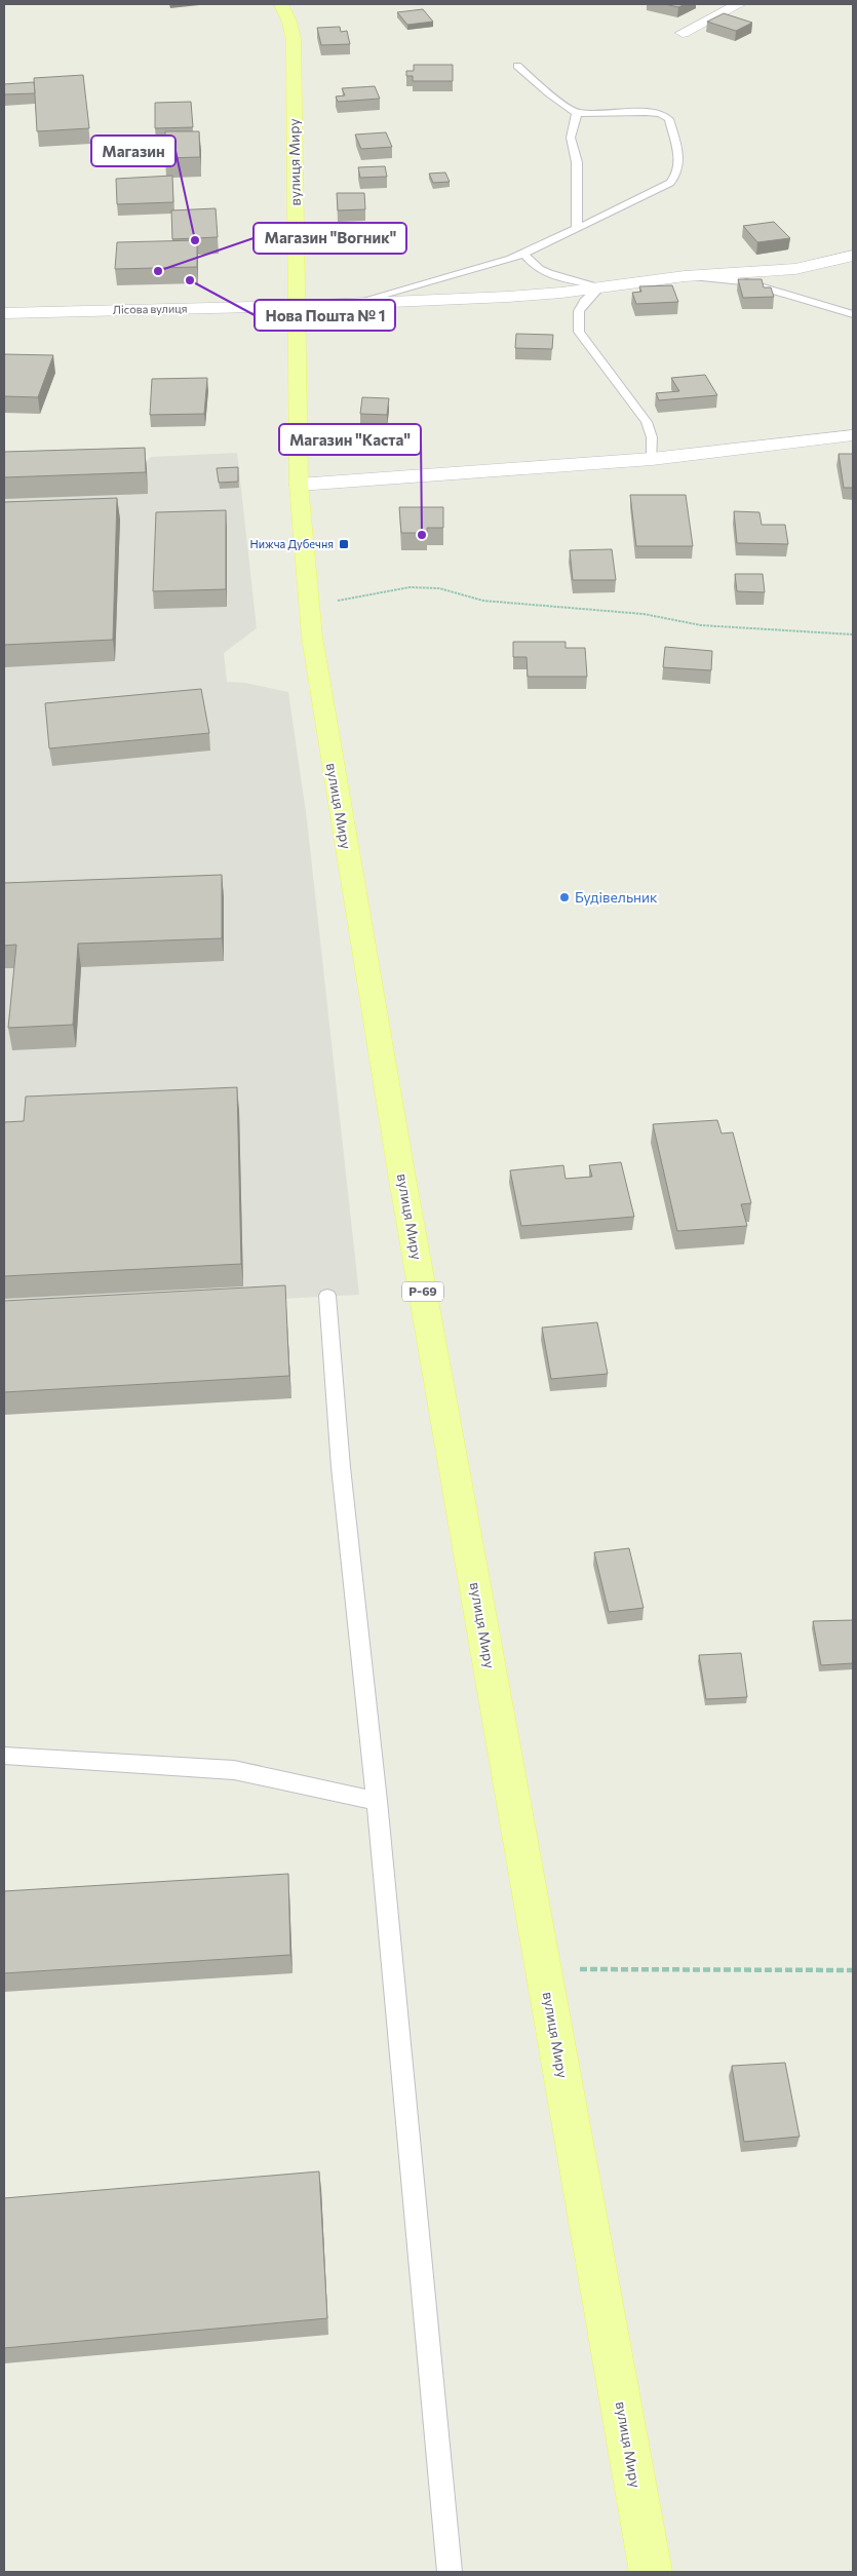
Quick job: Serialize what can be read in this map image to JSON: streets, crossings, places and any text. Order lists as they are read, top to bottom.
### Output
{
  "streets": {
    "main road": ["вулиця Миру", "Р-69"],
    "street": ["Лісова вулиця"]
  },
  "crossings": [
    ["вулиця Миру", "Лісова вулиця"]
  ],
  "places": {
    "other": [
      "Магазин",
      "Магазин \"Вогник\"",
      "Нова Пошта № 1",
      "Магазин \"Каста\"",
      "Будівельник"
    ],
    "transit": ["Нижча Дубечня"]
  }
}
